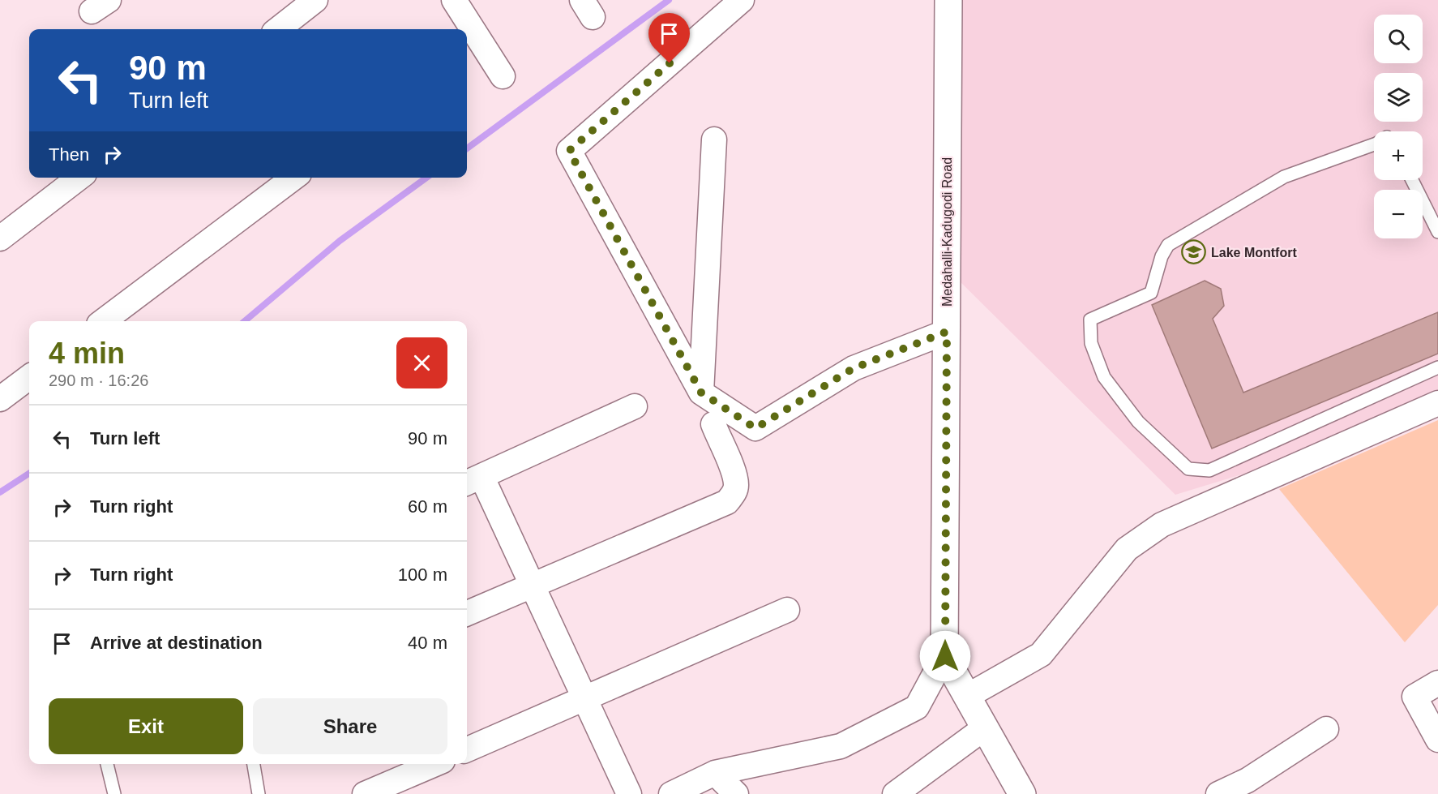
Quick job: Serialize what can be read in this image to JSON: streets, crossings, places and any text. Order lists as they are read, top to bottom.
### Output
{
  "streets": {
    "street": ["Medahalli-Kadugodi Road"]
  },
  "places": {
    "school or university": ["Lake Montfort"]
  },
  "page": {
    "map_buttons": ["+", "−"],
    "turn": ["90 m", "Turn left"],
    "then": "Then",
    "heading": ["4 min", "290 m · 16:26"],
    "list": [
      {
        "name": "Turn left",
        "value": "90 m"
      },
      {
        "name": "Turn right",
        "value": "60 m"
      },
      {
        "name": "Turn right",
        "value": "100 m"
      },
      {
        "name": "Arrive at destination",
        "value": "40 m"
      }
    ],
    "buttons": ["Exit", "Share"]
  }
}
